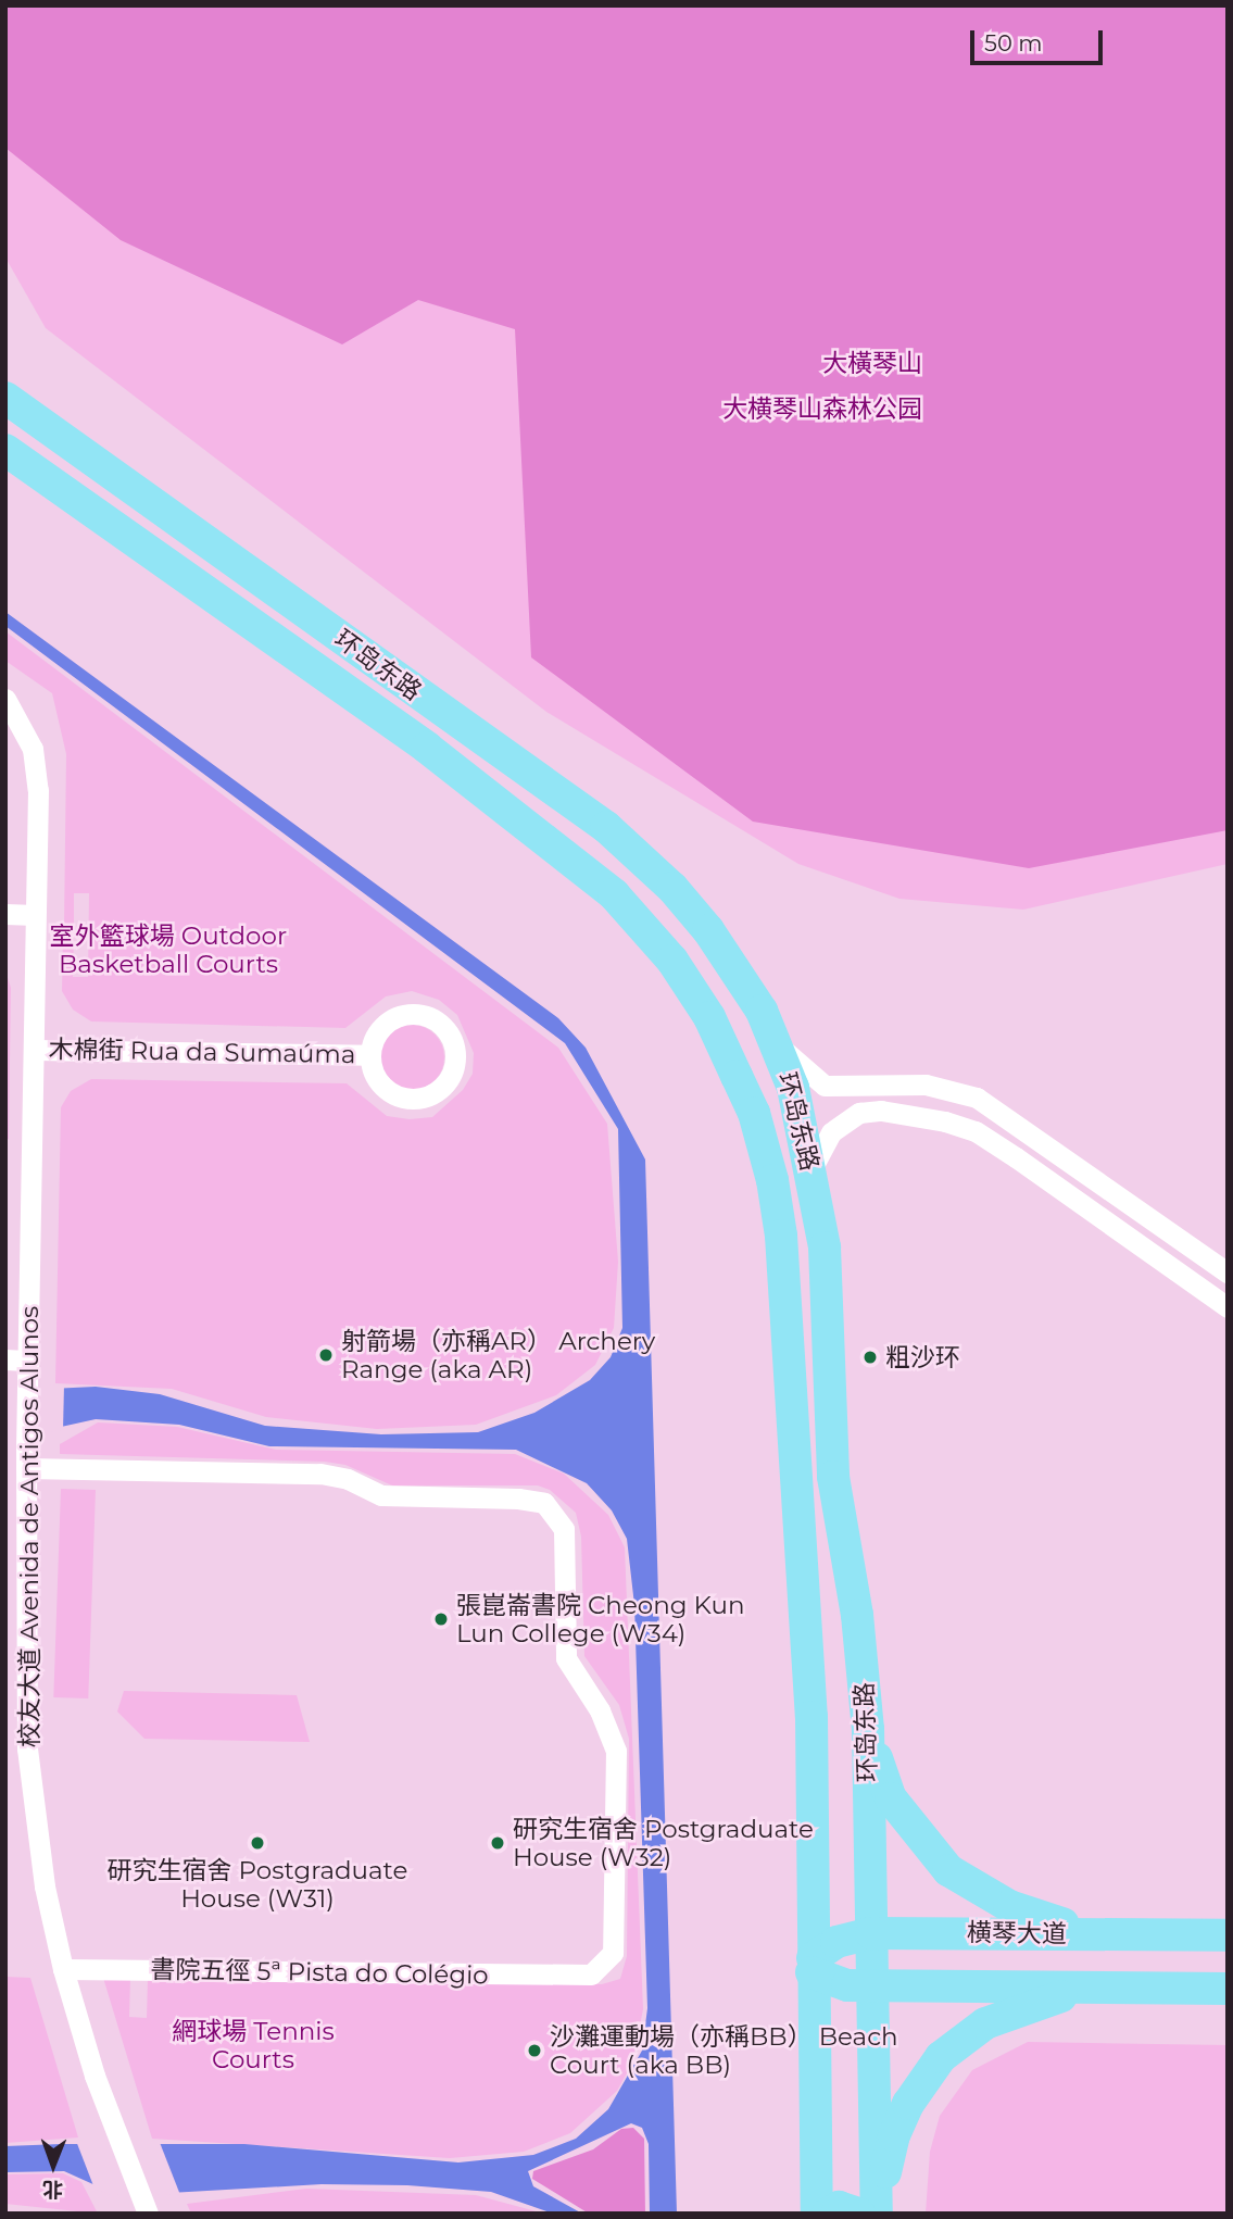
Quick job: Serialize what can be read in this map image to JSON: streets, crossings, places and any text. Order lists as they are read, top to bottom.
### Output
{
  "streets": {
    "main road": ["环岛东路", "横琴大道"],
    "street": ["木棉街 Rua da Sumaúma", "校友大道 Avenida de Antigos Alunos", "書院五徑 5ª Pista do Colégio"]
  },
  "crossings": [
    ["环岛东路", "横琴大道"],
    ["木棉街 Rua da Sumaúma", "校友大道 Avenida de Antigos Alunos"],
    ["校友大道 Avenida de Antigos Alunos", "書院五徑 5ª Pista do Colégio"]
  ],
  "parks": [
    "大橫琴山",
    "大横琴山森林公园",
    "室外籃球場 Outdoor Basketball Courts",
    "網球場 Tennis Courts"
  ],
  "places": [
    "射箭場（亦稱AR） Archery Range (aka AR)",
    "粗沙环",
    "張崑崙書院 Cheong Kun Lun College (W34)",
    "研究生宿舍 Postgraduate House (W31)",
    "研究生宿舍 Postgraduate House (W32)",
    "沙灘運動場（亦稱BB） Beach Court (aka BB)"
  ],
  "scale_bar": "50 m",
  "north": "bottom"
}
